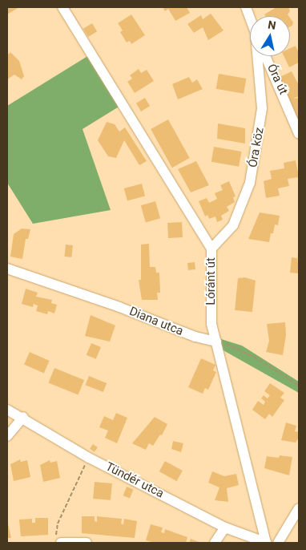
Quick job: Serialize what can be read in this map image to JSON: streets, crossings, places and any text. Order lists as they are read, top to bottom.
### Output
{
  "streets": {
    "street": [
      "Óra út",
      "Óra köz",
      "Lóránt út",
      "Diana utca",
      "Tündér utca"
    ]
  },
  "crossings": [
    ["Óra köz", "Lóránt út"],
    ["Lóránt út", "Diana utca"],
    ["Lóránt út", "Tündér utca"]
  ],
  "north": "top"
}
